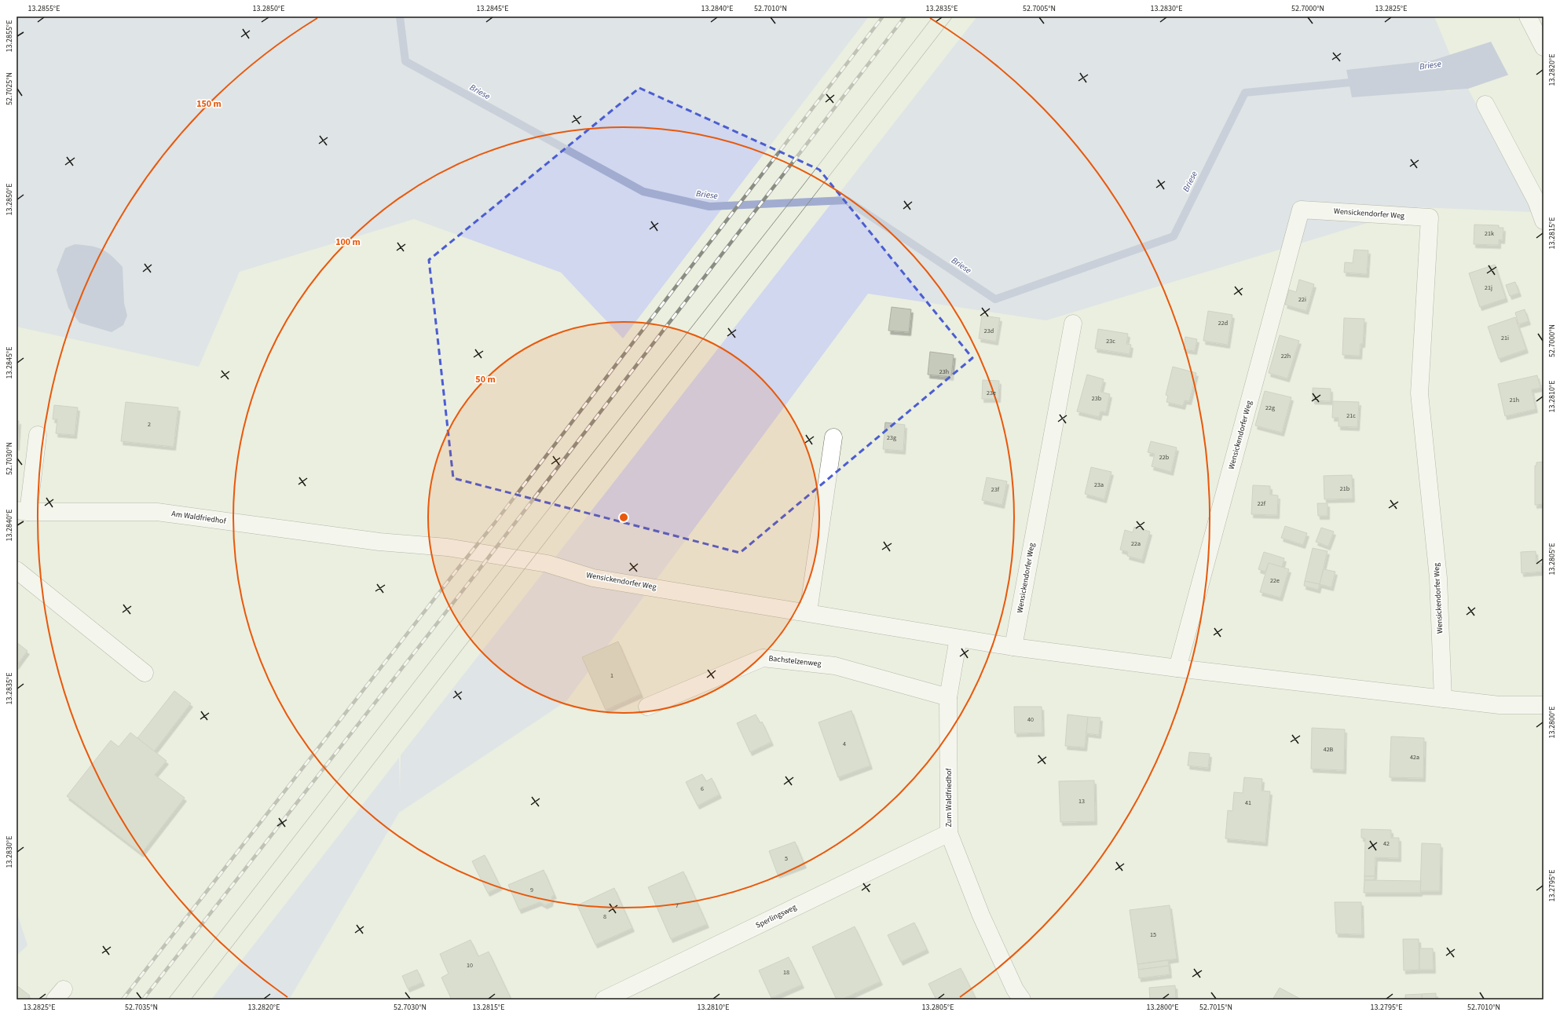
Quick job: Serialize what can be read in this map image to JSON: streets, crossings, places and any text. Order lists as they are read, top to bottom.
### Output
{
  "streets": {
    "main road": [
      "Wensickendorfer Weg",
      "Am Waldfriedhof",
      "Bachstelzenweg",
      "Zum Waldfriedhof",
      "Sperlingsweg"
    ]
  },
  "crossings": [
    ["Wensickendorfer Weg", "Am Waldfriedhof"],
    ["Wensickendorfer Weg", "Zum Waldfriedhof"],
    ["Bachstelzenweg", "Zum Waldfriedhof"],
    ["Zum Waldfriedhof", "Sperlingsweg"]
  ],
  "water": ["Briese"],
  "house_numbers": [
    "21k",
    "21j",
    "22i",
    "22d",
    "23d",
    "21i",
    "23c",
    "22h",
    "23h",
    "23e",
    "23b",
    "21h",
    "22g",
    "21c",
    "2",
    "23g",
    "22b",
    "23a",
    "21b",
    "23f",
    "22f",
    "22a",
    "22e",
    "1",
    "40",
    "4",
    "42B",
    "42a",
    "6",
    "13",
    "41",
    "42",
    "5",
    "9",
    "7",
    "8",
    "15",
    "10",
    "18"
  ],
  "coordinates": [
    "13.2855°E",
    "13.2850°E",
    "13.2845°E",
    "13.2840°E",
    "52.7010°N",
    "13.2835°E",
    "52.7005°N",
    "13.2830°E",
    "52.7000°N",
    "13.2825°E",
    "13.2820°E",
    "52.7025°N",
    "13.2815°E",
    "13.2810°E",
    "52.7030°N",
    "13.2805°E",
    "13.2800°E",
    "13.2795°E",
    "52.7035°N",
    "52.7015°N"
  ],
  "rings": ["150 m", "100 m", "50 m"]
}
